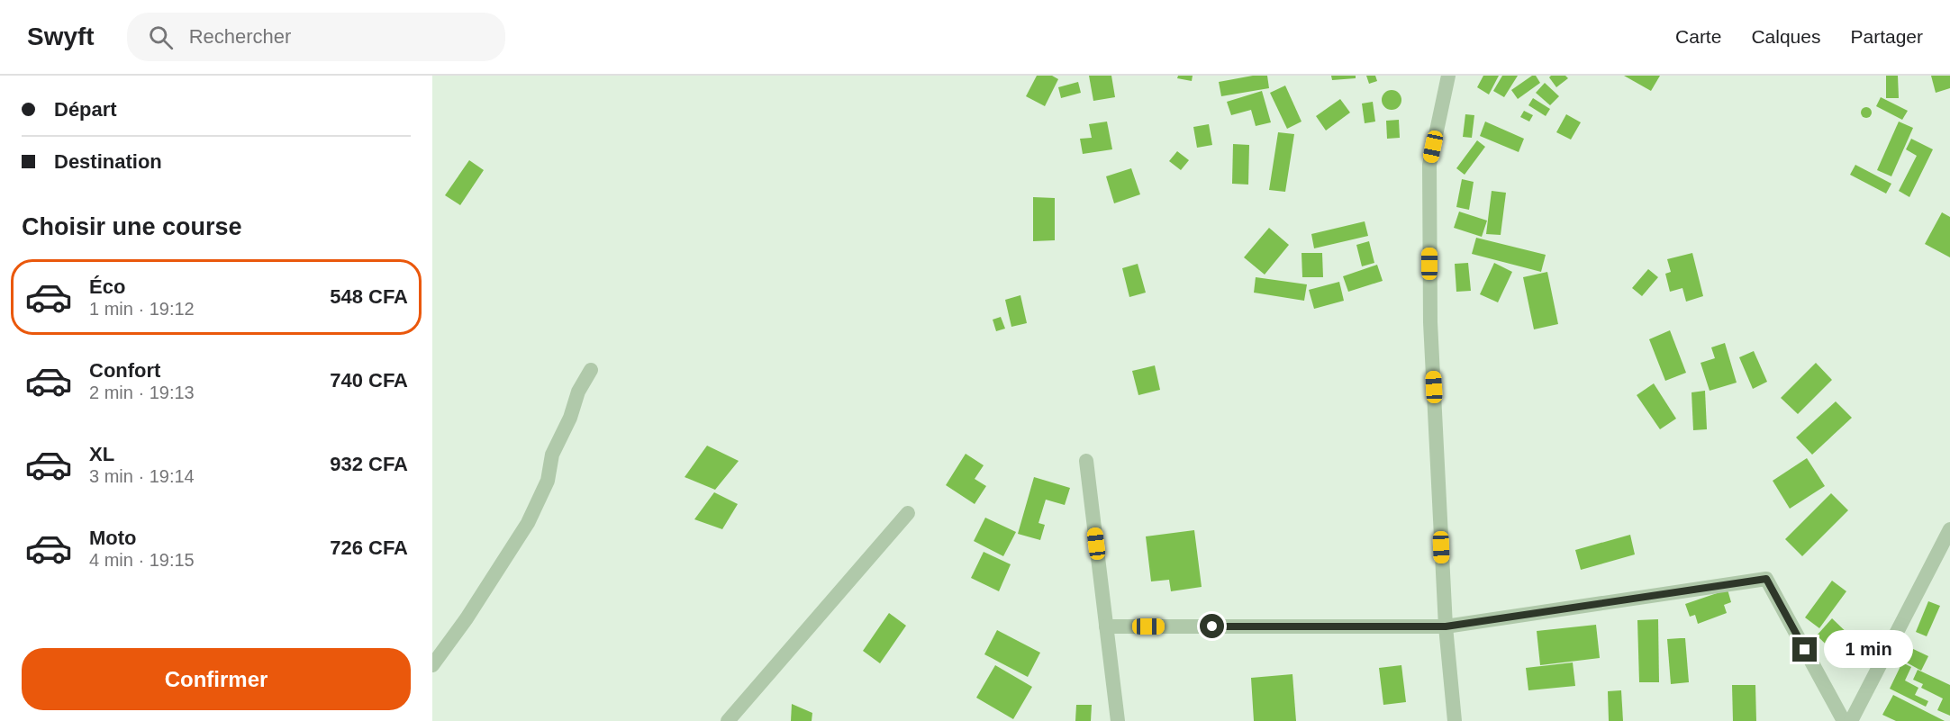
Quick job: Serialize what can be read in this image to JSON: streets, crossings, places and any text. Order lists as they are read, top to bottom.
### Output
{
  "page": {
    "header": "Swyft",
    "search": "Rechercher",
    "nav": ["Carte", "Calques", "Partager"],
    "banner": ["Départ", "Destination"],
    "heading": "Choisir une course",
    "list": [
      {
        "name": "Éco",
        "note": "1 min · 19:12",
        "value": "548 CFA"
      },
      {
        "name": "Confort",
        "note": "2 min · 19:13",
        "value": "740 CFA"
      },
      {
        "name": "XL",
        "note": "3 min · 19:14",
        "value": "932 CFA"
      },
      {
        "name": "Moto",
        "note": "4 min · 19:15",
        "value": "726 CFA"
      }
    ],
    "bubble": "1 min",
    "buttons": "Confirmer"
  }
}
